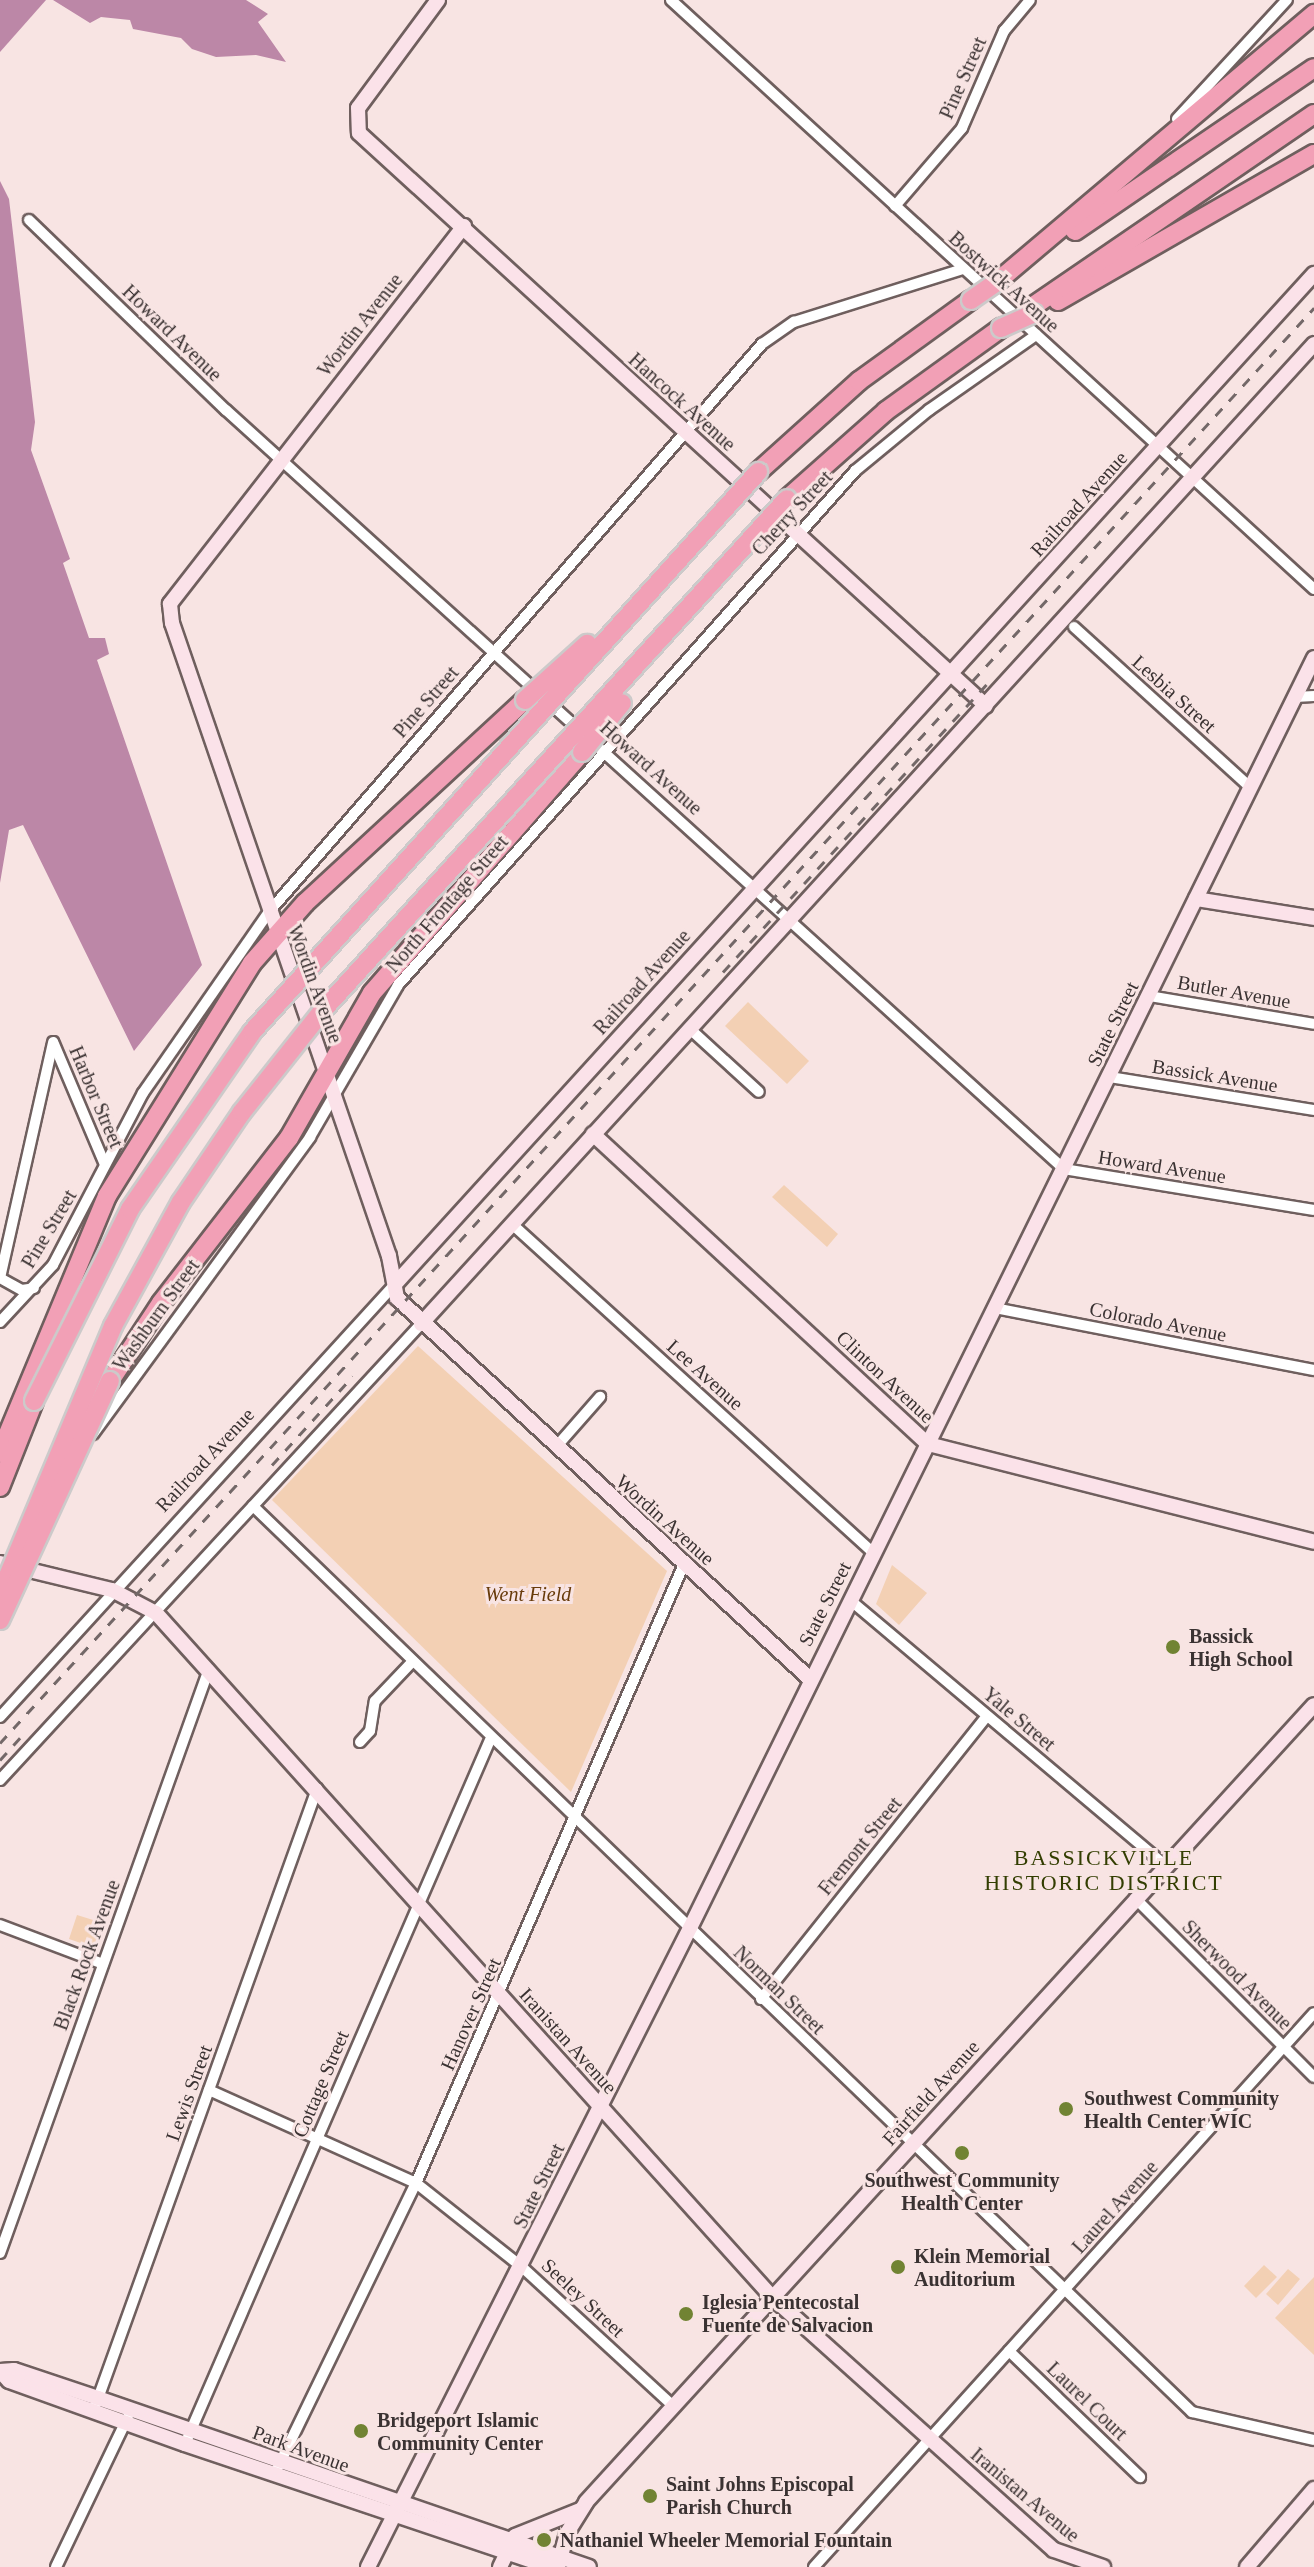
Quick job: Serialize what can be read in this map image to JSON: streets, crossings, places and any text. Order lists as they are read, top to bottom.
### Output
{
  "streets": {
    "street": [
      "Pine Street",
      "Bostwick Avenue",
      "Wordin Avenue",
      "Howard Avenue",
      "Hancock Avenue",
      "Railroad Avenue",
      "Cherry Street",
      "Lesbia Street",
      "North Frontage Street",
      "Butler Avenue",
      "State Street",
      "Bassick Avenue",
      "Harbor Street",
      "Washburn Street",
      "Colorado Avenue",
      "Lee Avenue",
      "Clinton Avenue",
      "Yale Street",
      "Fremont Street",
      "Black Rock Avenue",
      "Sherwood Avenue",
      "Norman Street",
      "Hanover Street",
      "Iranistan Avenue",
      "Cottage Street",
      "Lewis Street",
      "Fairfield Avenue",
      "Laurel Avenue",
      "Seeley Street",
      "Laurel Court",
      "Park Avenue"
    ]
  },
  "crossings": [
    ["Pine Street", "Bostwick Avenue"],
    ["Pine Street", "Wordin Avenue"],
    ["Pine Street", "Howard Avenue"],
    ["Pine Street", "Hancock Avenue"],
    ["Pine Street", "Harbor Street"],
    ["Bostwick Avenue", "Railroad Avenue"],
    ["Bostwick Avenue", "Cherry Street"],
    ["Wordin Avenue", "Howard Avenue"],
    ["Wordin Avenue", "Hancock Avenue"],
    ["Wordin Avenue", "Railroad Avenue"],
    ["Wordin Avenue", "North Frontage Street"],
    ["Wordin Avenue", "State Street"],
    ["Wordin Avenue", "Washburn Street"],
    ["Wordin Avenue", "Hanover Street"],
    ["Howard Avenue", "Railroad Avenue"],
    ["Howard Avenue", "Cherry Street"],
    ["Howard Avenue", "North Frontage Street"],
    ["Howard Avenue", "State Street"],
    ["Hancock Avenue", "Railroad Avenue"],
    ["Hancock Avenue", "Cherry Street"],
    ["Railroad Avenue", "Iranistan Avenue"],
    ["Cherry Street", "North Frontage Street"],
    ["Lesbia Street", "State Street"],
    ["North Frontage Street", "Washburn Street"],
    ["Butler Avenue", "State Street"],
    ["State Street", "Bassick Avenue"],
    ["State Street", "Colorado Avenue"],
    ["State Street", "Lee Avenue"],
    ["State Street", "Clinton Avenue"],
    ["State Street", "Yale Street"],
    ["State Street", "Norman Street"],
    ["State Street", "Iranistan Avenue"],
    ["State Street", "Seeley Street"],
    ["State Street", "Park Avenue"],
    ["Washburn Street", "Iranistan Avenue"],
    ["Yale Street", "Fremont Street"],
    ["Yale Street", "Fairfield Avenue"],
    ["Fremont Street", "Norman Street"],
    ["Black Rock Avenue", "Iranistan Avenue"],
    ["Sherwood Avenue", "Fairfield Avenue"],
    ["Sherwood Avenue", "Laurel Avenue"],
    ["Norman Street", "Hanover Street"],
    ["Norman Street", "Cottage Street"],
    ["Norman Street", "Fairfield Avenue"],
    ["Norman Street", "Laurel Avenue"],
    ["Hanover Street", "Iranistan Avenue"],
    ["Hanover Street", "Seeley Street"],
    ["Hanover Street", "Park Avenue"],
    ["Iranistan Avenue", "Cottage Street"],
    ["Iranistan Avenue", "Lewis Street"],
    ["Iranistan Avenue", "Fairfield Avenue"],
    ["Iranistan Avenue", "Laurel Avenue"],
    ["Cottage Street", "Seeley Street"],
    ["Cottage Street", "Park Avenue"],
    ["Lewis Street", "Seeley Street"],
    ["Lewis Street", "Park Avenue"],
    ["Fairfield Avenue", "Seeley Street"],
    ["Fairfield Avenue", "Park Avenue"],
    ["Laurel Avenue", "Laurel Court"]
  ],
  "districts": ["BASSICKVILLE HISTORIC DISTRICT"],
  "parks": ["Went Field"],
  "places": [
    "Bassick High School",
    "Southwest Community Health Center WIC",
    "Southwest Community Health Center",
    "Klein Memorial Auditorium",
    "Iglesia Pentecostal Fuente de Salvacion",
    "Bridgeport Islamic Community Center",
    "Saint Johns Episcopal Parish Church",
    "Nathaniel Wheeler Memorial Fountain"
  ]
}
